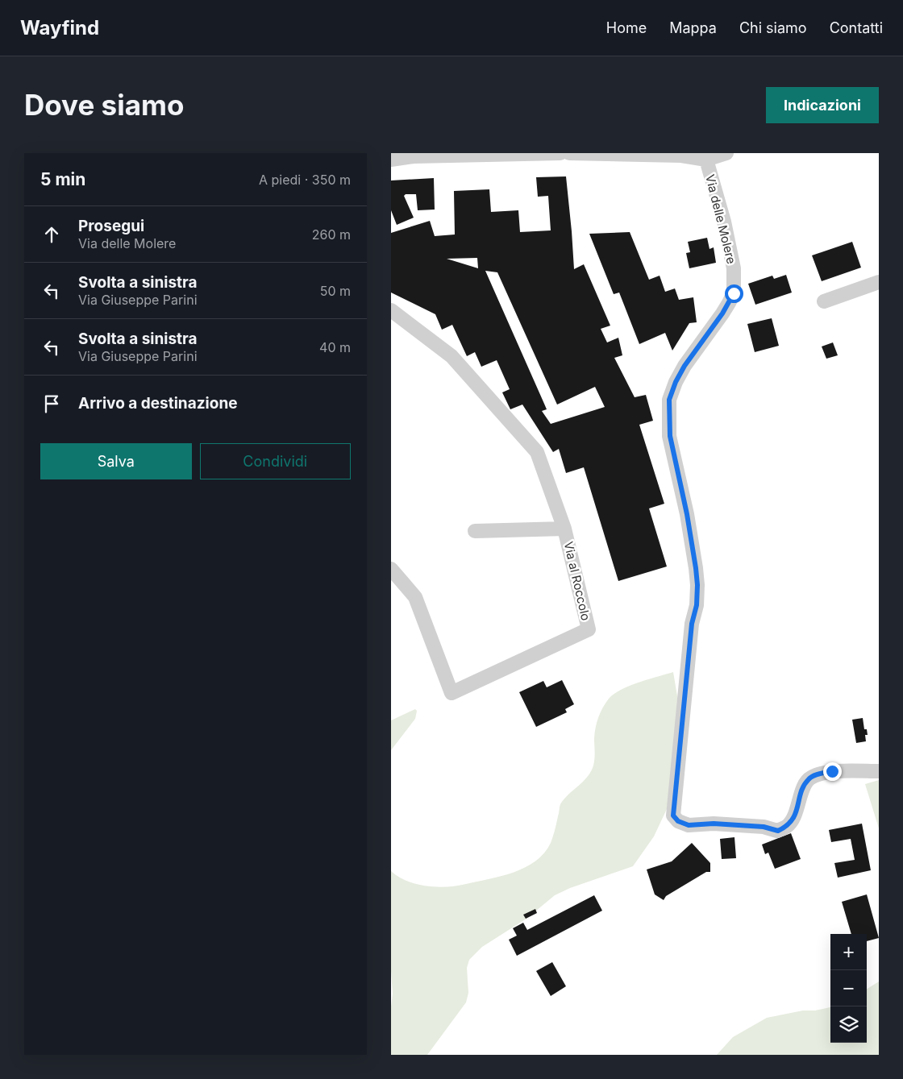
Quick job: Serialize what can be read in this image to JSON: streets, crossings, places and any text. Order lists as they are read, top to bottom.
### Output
{
  "streets": {
    "street": ["Via delle Molere", "Via al Roccolo"]
  },
  "page": {
    "header": "Wayfind",
    "nav": [
      "Home",
      "Mappa",
      "Chi siamo",
      "Contatti"
    ],
    "buttons": [
      "Indicazioni",
      ["Salva", "Condividi"]
    ],
    "title": "Dove siamo",
    "heading": ["5 min", "A piedi · 350 m"],
    "list": [
      ["Prosegui", "Via delle Molere", "260 m"],
      ["Svolta a sinistra", "Via Giuseppe Parini", "50 m"],
      ["Svolta a sinistra", "Via Giuseppe Parini", "40 m"],
      "Arrivo a destinazione"
    ],
    "map_buttons": ["+", "−"]
  }
}
